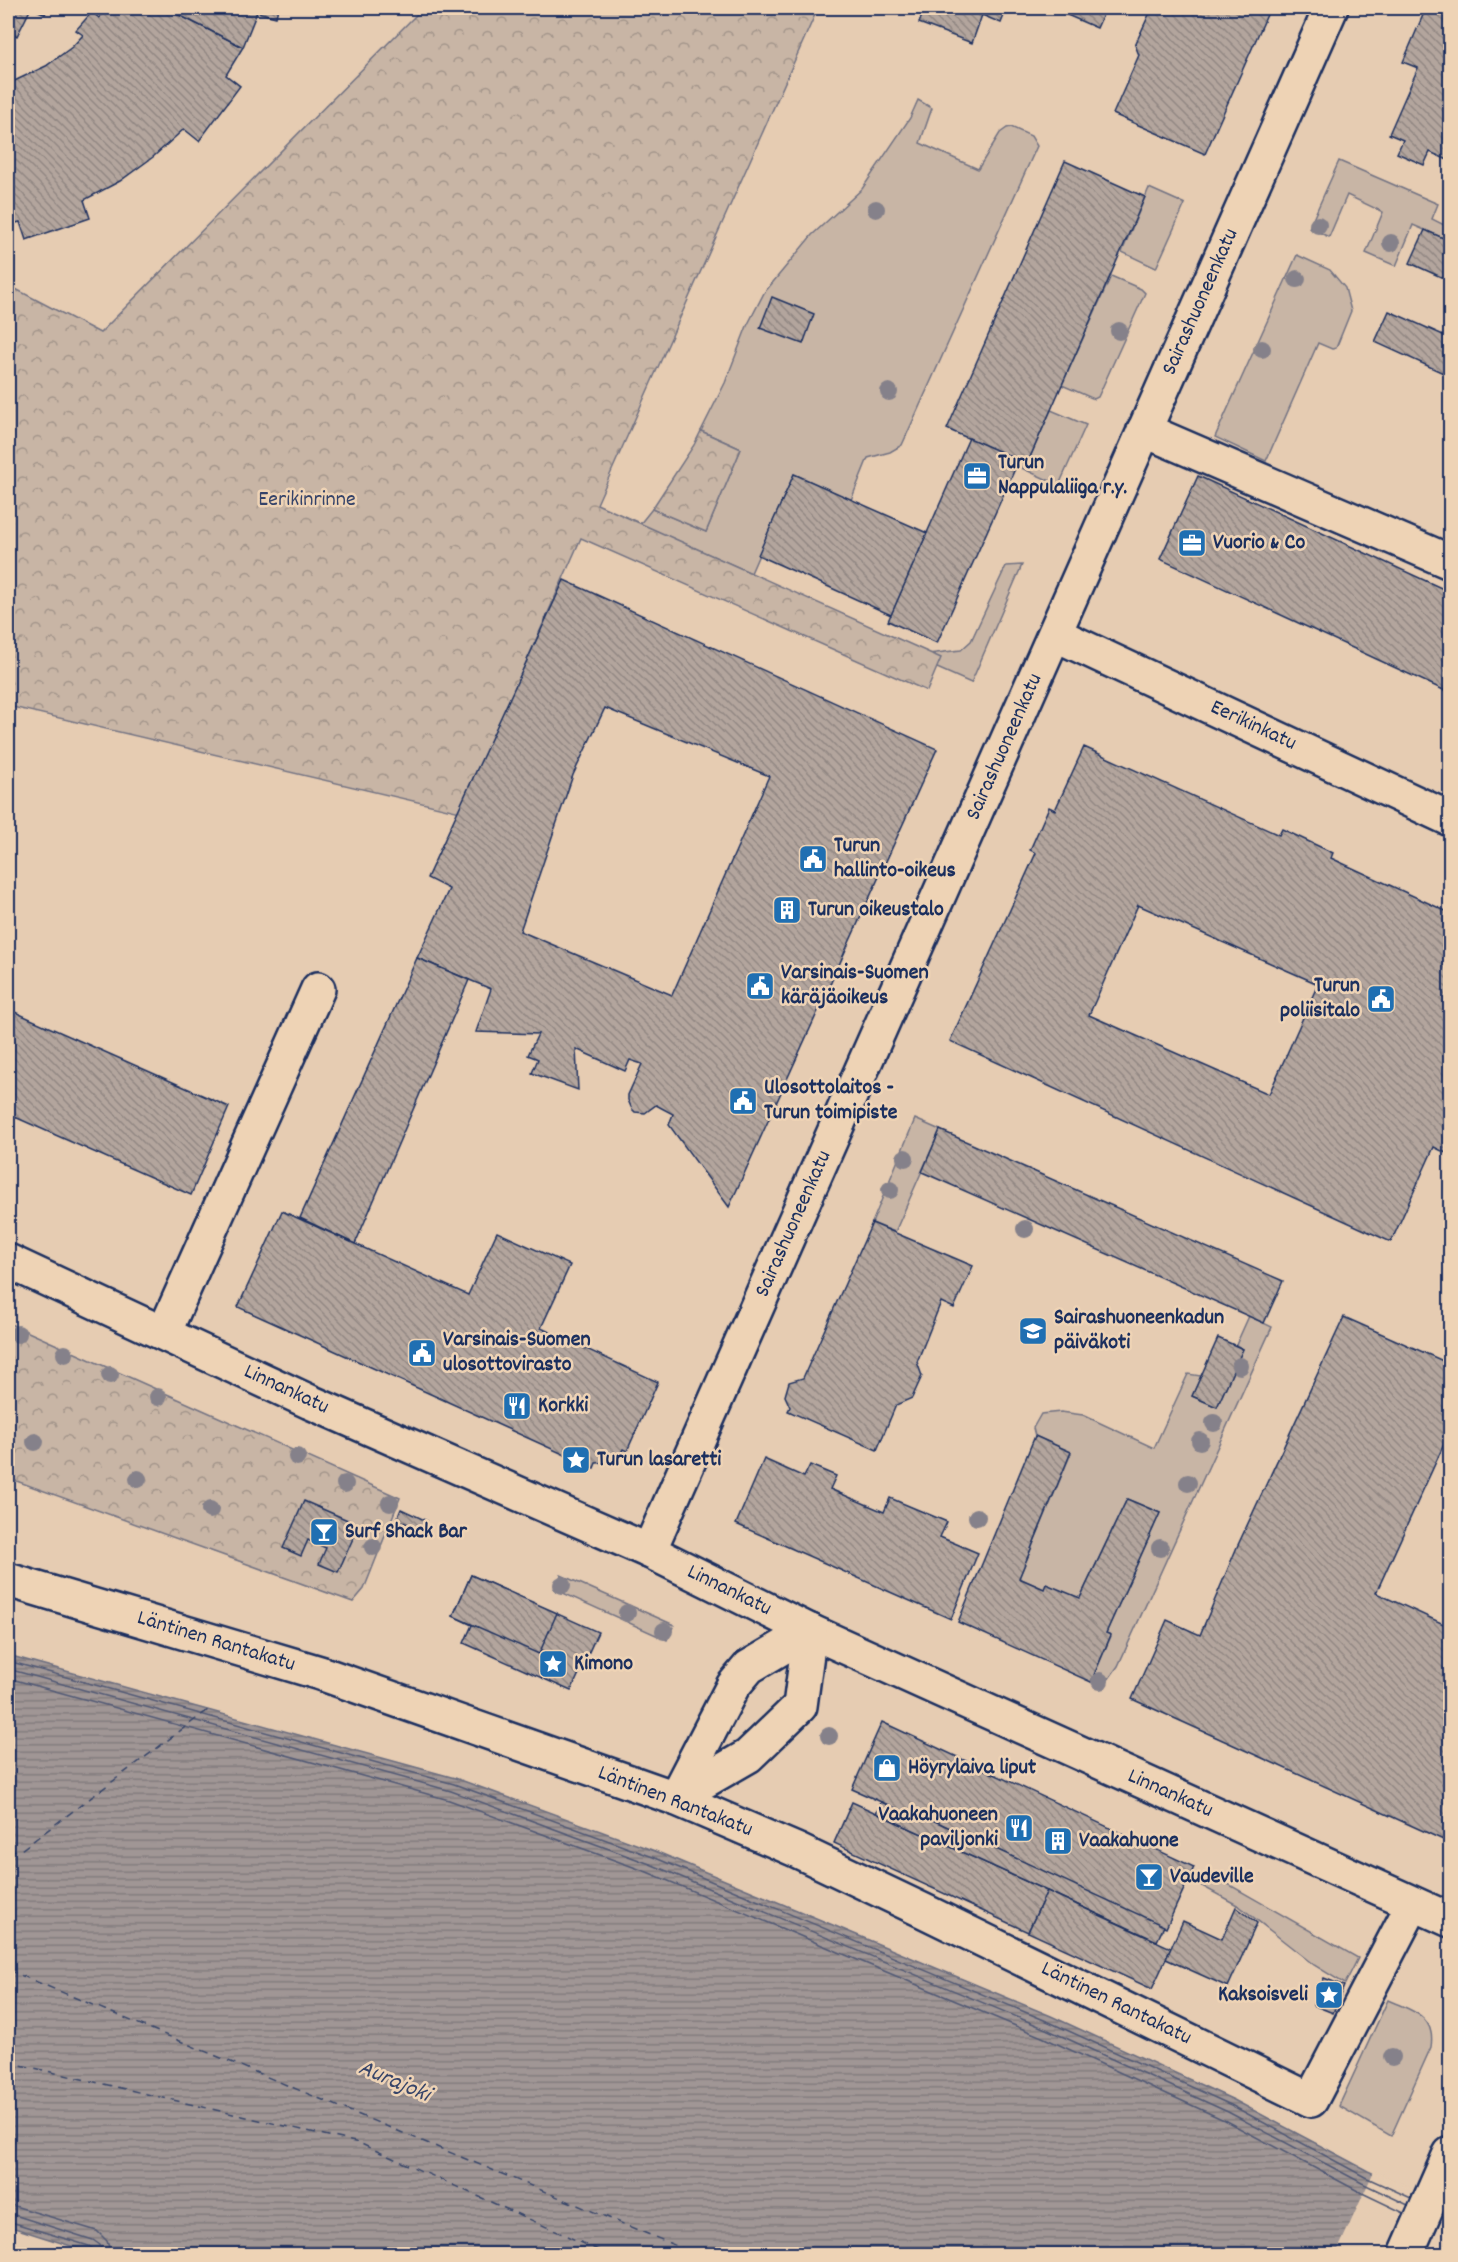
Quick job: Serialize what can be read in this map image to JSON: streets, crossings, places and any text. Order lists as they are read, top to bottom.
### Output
{
  "streets": {
    "street": [
      "Sairashuoneenkatu",
      "Eerikinkatu",
      "Linnankatu",
      "Läntinen Rantakatu"
    ]
  },
  "crossings": [
    ["Sairashuoneenkatu", "Eerikinkatu"],
    ["Sairashuoneenkatu", "Linnankatu"],
    ["Linnankatu", "Läntinen Rantakatu"]
  ],
  "water": ["Aurajoki"],
  "parks": ["Eerikinrinne"],
  "places": {
    "office": ["Turun Nappulaliiga r.y.", "Vuorio & Co"],
    "public building": [
      "Turun hallinto-oikeus",
      "Varsinais-Suomen käräjäoikeus",
      "Turun poliisitalo",
      "Ulosottolaitos - Turun toimipiste",
      "Varsinais-Suomen ulosottovirasto"
    ],
    "building": ["Turun oikeustalo", "Vaakahuone"],
    "school or university": ["Sairashuoneenkadun päiväkoti"],
    "restaurant": ["Korkki", "Vaakahuoneen paviljonki"],
    "place": ["Turun lasaretti", "Kimono", "Kaksoisveli"],
    "bar": ["Surf Shack Bar", "Vaudeville"],
    "shop": ["Höyrylaiva liput"]
  }
}
